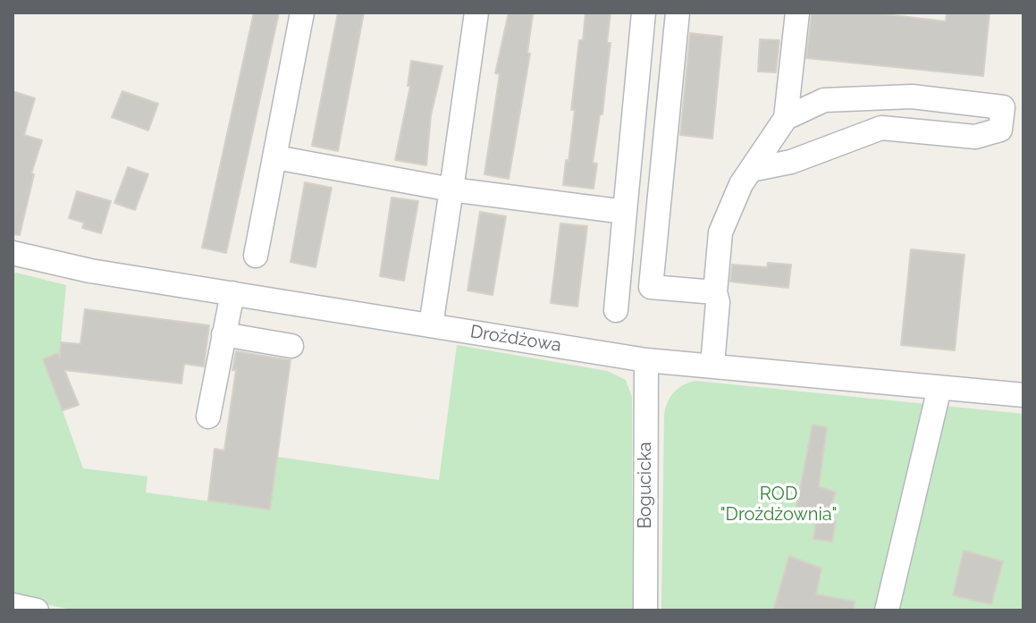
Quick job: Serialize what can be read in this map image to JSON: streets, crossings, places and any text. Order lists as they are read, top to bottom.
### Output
{
  "streets": {
    "street": ["Drożdżowa", "Bogucicka"]
  },
  "crossings": [
    ["Drożdżowa", "Bogucicka"]
  ],
  "parks": ["ROD \"Drożdżownia\""]
}
